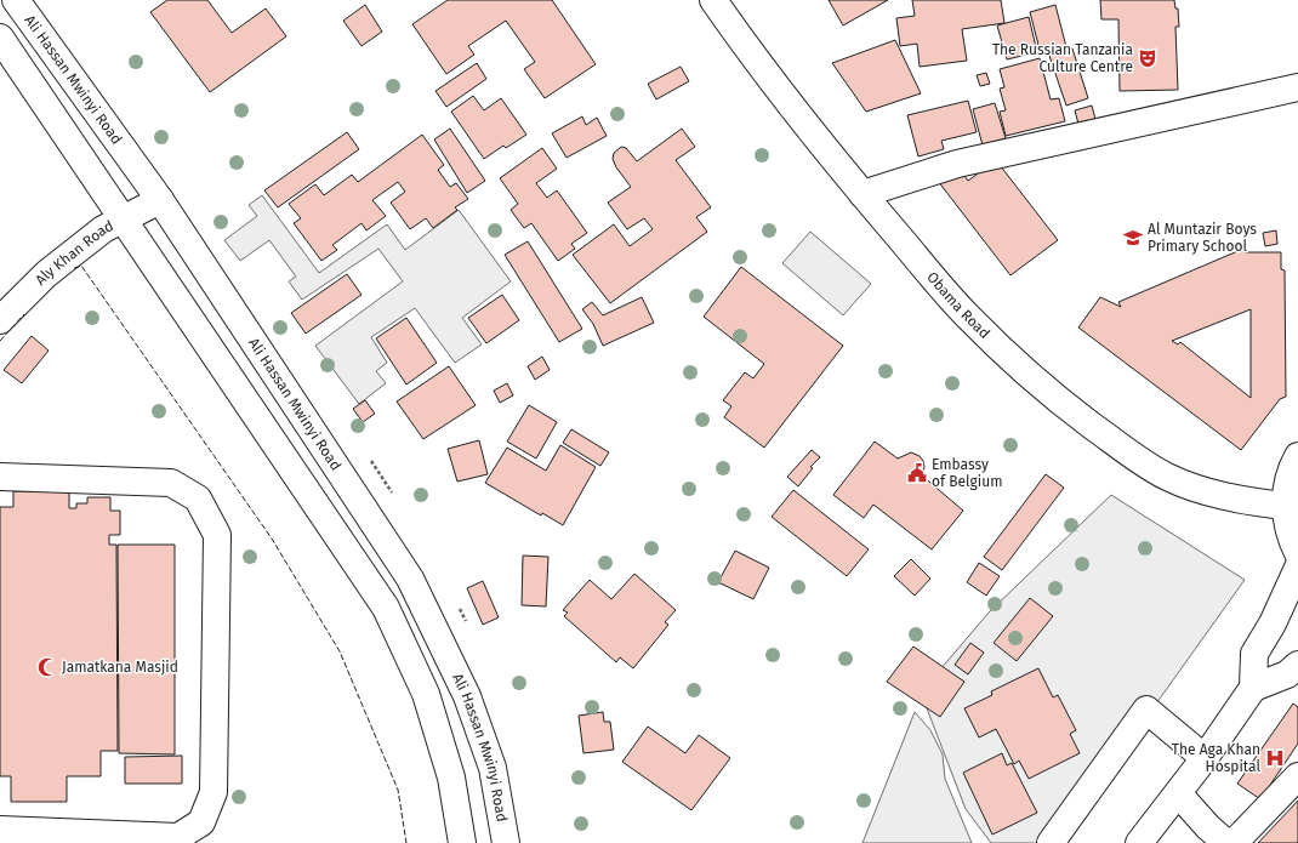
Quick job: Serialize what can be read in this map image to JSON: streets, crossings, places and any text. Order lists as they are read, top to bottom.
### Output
{
  "streets": {
    "main road": ["Ali Hassan Mwinyi Road", "Aly Khan Road", "Obama Road"]
  },
  "crossings": [
    ["Ali Hassan Mwinyi Road", "Aly Khan Road"]
  ],
  "places": {
    "theatre": ["The Russian Tanzania Culture Centre"],
    "school or university": ["Al Muntazir Boys Primary School"],
    "public building": ["Embassy of Belgium"],
    "mosque": ["Jamatkana Masjid"],
    "hospital": ["The Aga Khan Hospital"]
  }
}
